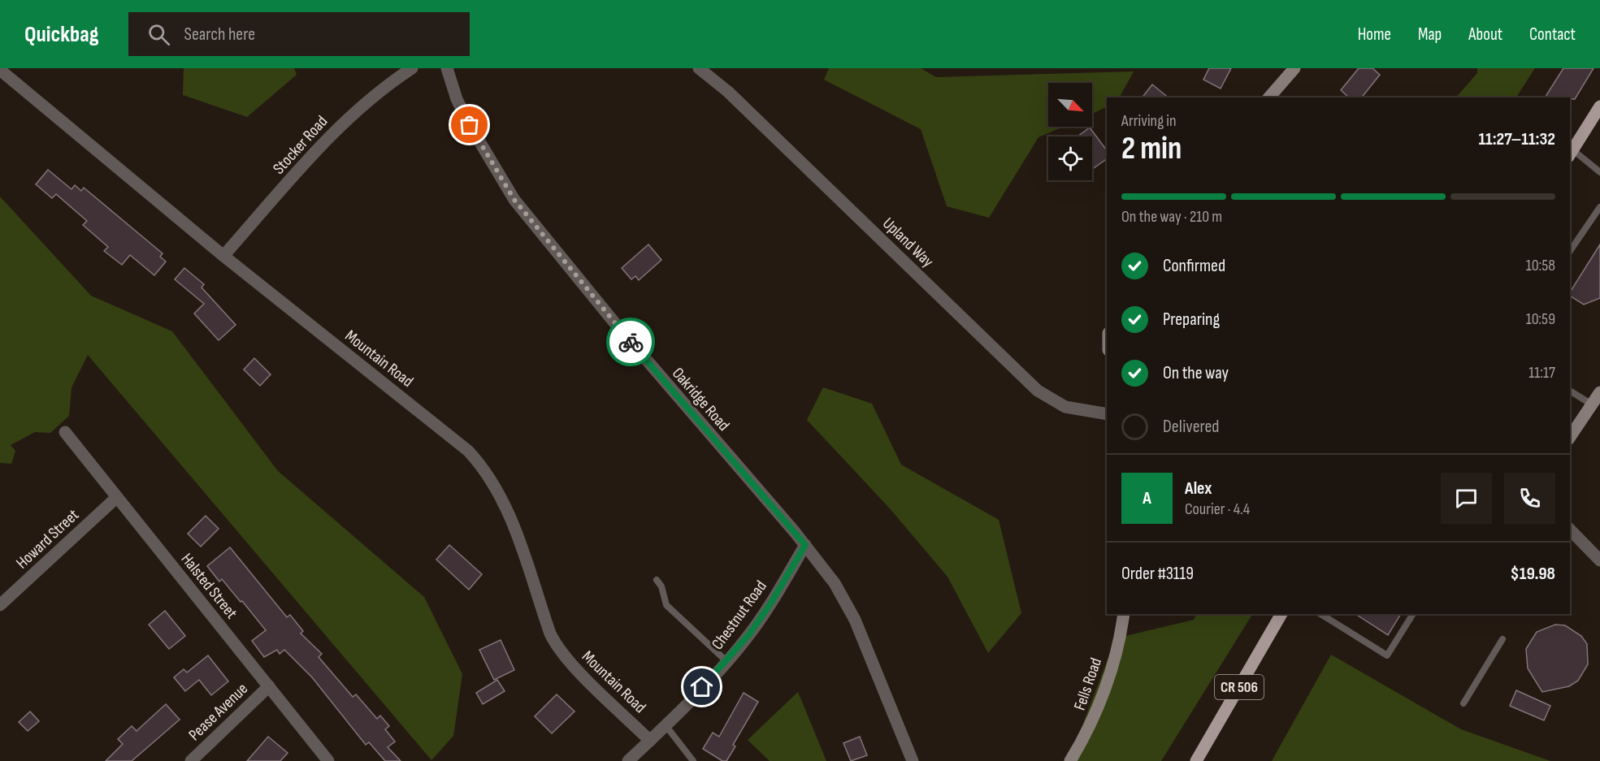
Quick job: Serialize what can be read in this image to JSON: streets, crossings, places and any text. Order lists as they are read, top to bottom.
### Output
{
  "streets": {
    "main road": ["CR 506"],
    "street": [
      "Stocker Road",
      "Upland Way",
      "Mountain Road",
      "Oakridge Road",
      "Howard Street",
      "Halsted Street",
      "Chestnut Road",
      "Fells Road",
      "Pease Avenue"
    ]
  },
  "crossings": [
    ["Stocker Road", "Mountain Road"],
    ["Mountain Road", "Chestnut Road"],
    ["Oakridge Road", "Chestnut Road"],
    ["Howard Street", "Halsted Street"],
    ["Halsted Street", "Pease Avenue"]
  ],
  "north": "bottom right",
  "page": {
    "header": "Quickbag",
    "search": "Search here",
    "nav": [
      "Home",
      "Map",
      "About",
      "Contact"
    ],
    "heading": ["2 min", "Arriving in", "11:27–11:32"],
    "panel": [
      "Alex",
      "Courier · 4.4",
      "Order #3119",
      "$19.98"
    ],
    "bar": "On the way · 210 m",
    "list": [
      ["Confirmed", "10:58"],
      ["Preparing", "10:59"],
      ["On the way", "11:17"],
      "Delivered"
    ],
    "round": "A"
  }
}
